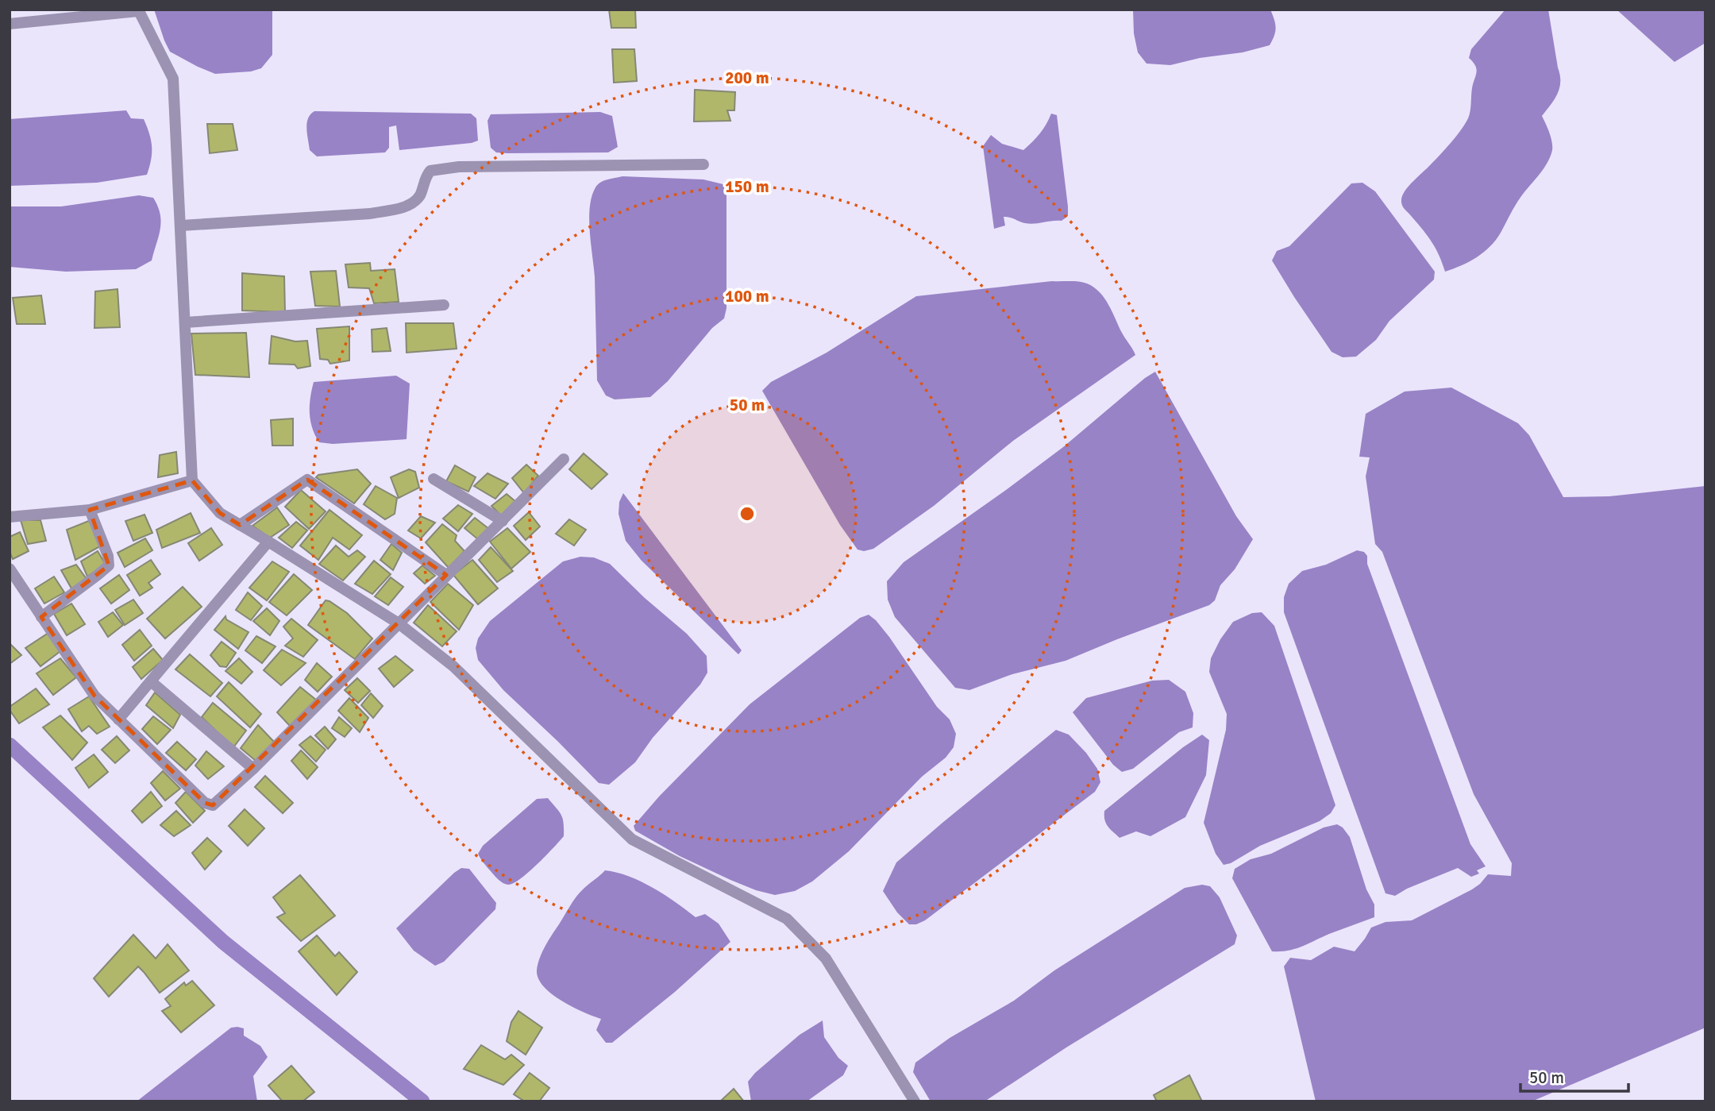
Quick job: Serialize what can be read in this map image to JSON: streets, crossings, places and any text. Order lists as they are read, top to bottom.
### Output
{
  "scale_bar": "50 m",
  "rings": [
    "200 m",
    "150 m",
    "100 m",
    "50 m"
  ]
}
